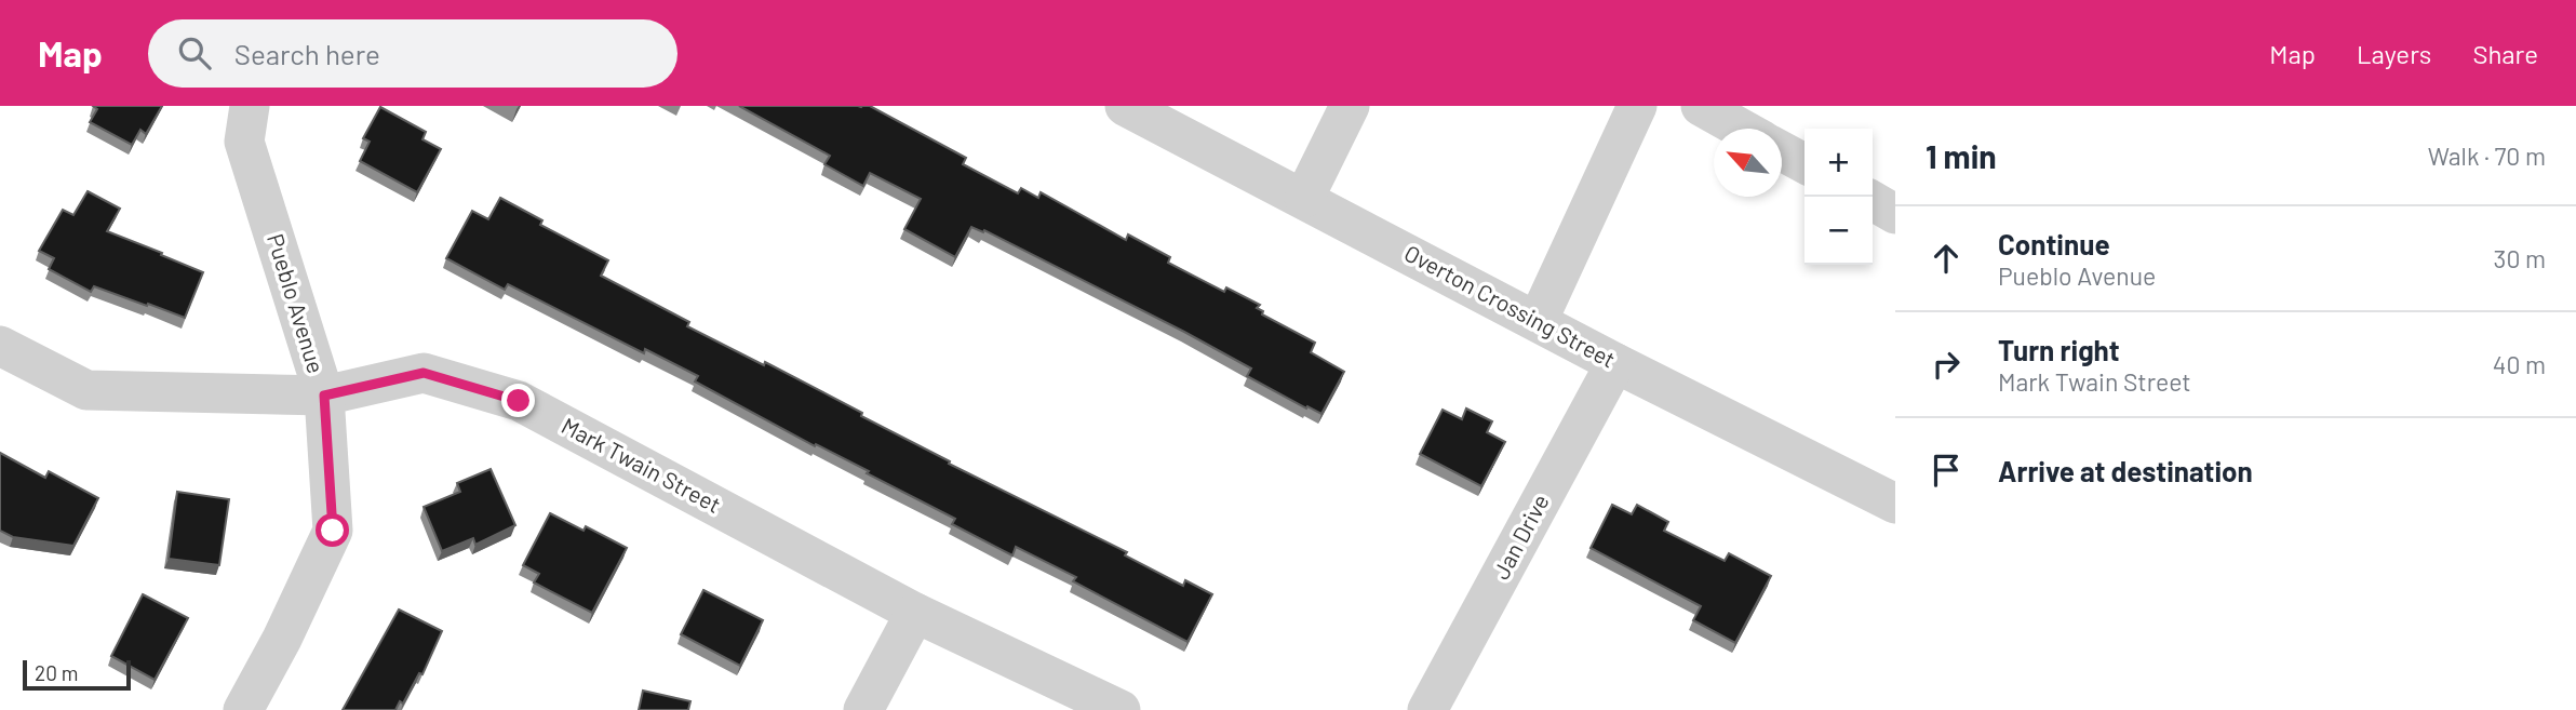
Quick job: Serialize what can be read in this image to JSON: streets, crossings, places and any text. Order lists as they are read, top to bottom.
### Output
{
  "streets": {
    "street": [
      "Pueblo Avenue",
      "Overton Crossing Street",
      "Mark Twain Street",
      "Jan Drive"
    ]
  },
  "crossings": [
    ["Pueblo Avenue", "Mark Twain Street"],
    ["Overton Crossing Street", "Jan Drive"]
  ],
  "scale_bar": "20 m",
  "north": "top left",
  "page": {
    "header": "Map",
    "search": "Search here",
    "nav": ["Map", "Layers", "Share"],
    "heading": ["1 min", "Walk · 70 m"],
    "map_buttons": ["+", "−"],
    "list": [
      ["Continue", "Pueblo Avenue", "30 m"],
      ["Turn right", "Mark Twain Street", "40 m"],
      "Arrive at destination"
    ],
    "scale": "20 m"
  }
}
